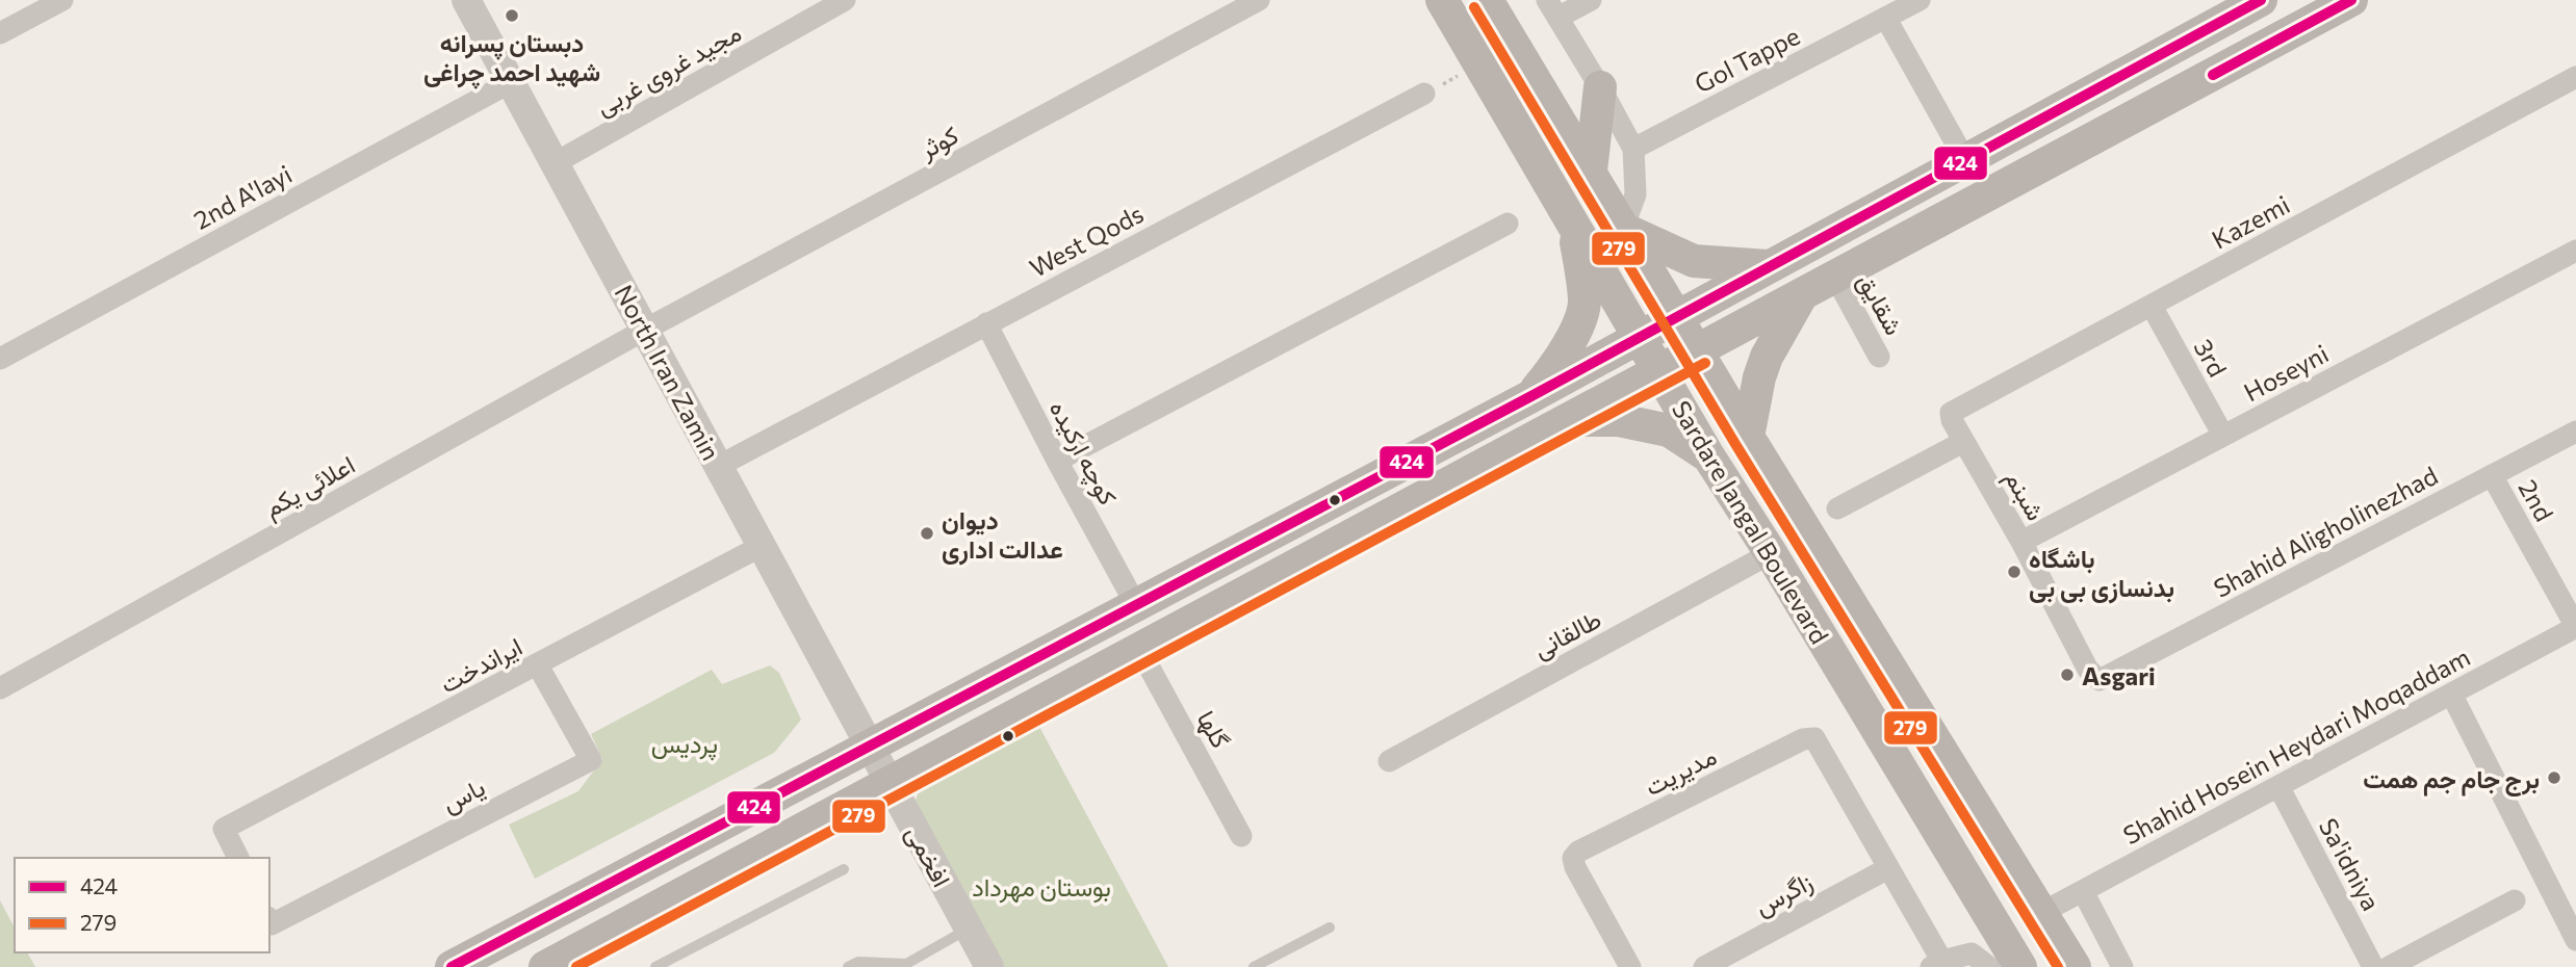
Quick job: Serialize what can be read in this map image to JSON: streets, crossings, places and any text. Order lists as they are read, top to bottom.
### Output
{
  "streets": {
    "main road": ["Sardare Jangal Boulevard"],
    "street": [
      "Gol Tappe",
      "مجید غروی غربی",
      "کوثر",
      "2nd A'layi",
      "Kazemi",
      "West Qods",
      "شقایق",
      "3rd",
      "North Iran Zamin",
      "Hoseyni",
      "کوچه ارکیده",
      "اعلائی یکم",
      "شبنم",
      "2nd",
      "Shahid Aligholinezhad",
      "طالقانی",
      "ایراندخت",
      "گلها",
      "Shahid Hosein Heydari Moqaddam",
      "مدیریت",
      "یاس",
      "افخمی",
      "Sa'idniya",
      "زاگرس"
    ]
  },
  "crossings": [
    ["مجید غروی غربی", "North Iran Zamin"],
    ["کوثر", "North Iran Zamin"],
    ["کوثر", "اعلائی یکم"],
    ["2nd A'layi", "North Iran Zamin"],
    ["Kazemi", "3rd"],
    ["Kazemi", "شبنم"],
    ["West Qods", "North Iran Zamin"],
    ["West Qods", "کوچه ارکیده"],
    ["3rd", "Hoseyni"],
    ["North Iran Zamin", "اعلائی یکم"],
    ["North Iran Zamin", "ایراندخت"],
    ["North Iran Zamin", "افخمی"],
    ["Hoseyni", "شبنم"],
    ["شبنم", "Shahid Aligholinezhad"],
    ["2nd", "Shahid Aligholinezhad"],
    ["2nd", "Shahid Hosein Heydari Moqaddam"],
    ["Sardare Jangal Boulevard", "طالقانی"],
    ["Sardare Jangal Boulevard", "Shahid Hosein Heydari Moqaddam"],
    ["ایراندخت", "یاس"],
    ["Shahid Hosein Heydari Moqaddam", "Sa'idniya"],
    ["مدیریت", "زاگرس"]
  ],
  "parks": ["پردیس", "بوستان مهرداد"],
  "places": [
    "دبستان پسرانه شهید احمد چراغی",
    "دیوان عدالت اداری",
    "باشگاه بدنسازی بی بی",
    "Asgari",
    "برج جام جم همت"
  ],
  "lines": ["transit line 424", "transit line 279"],
  "legend": ["424", "279"]
}
